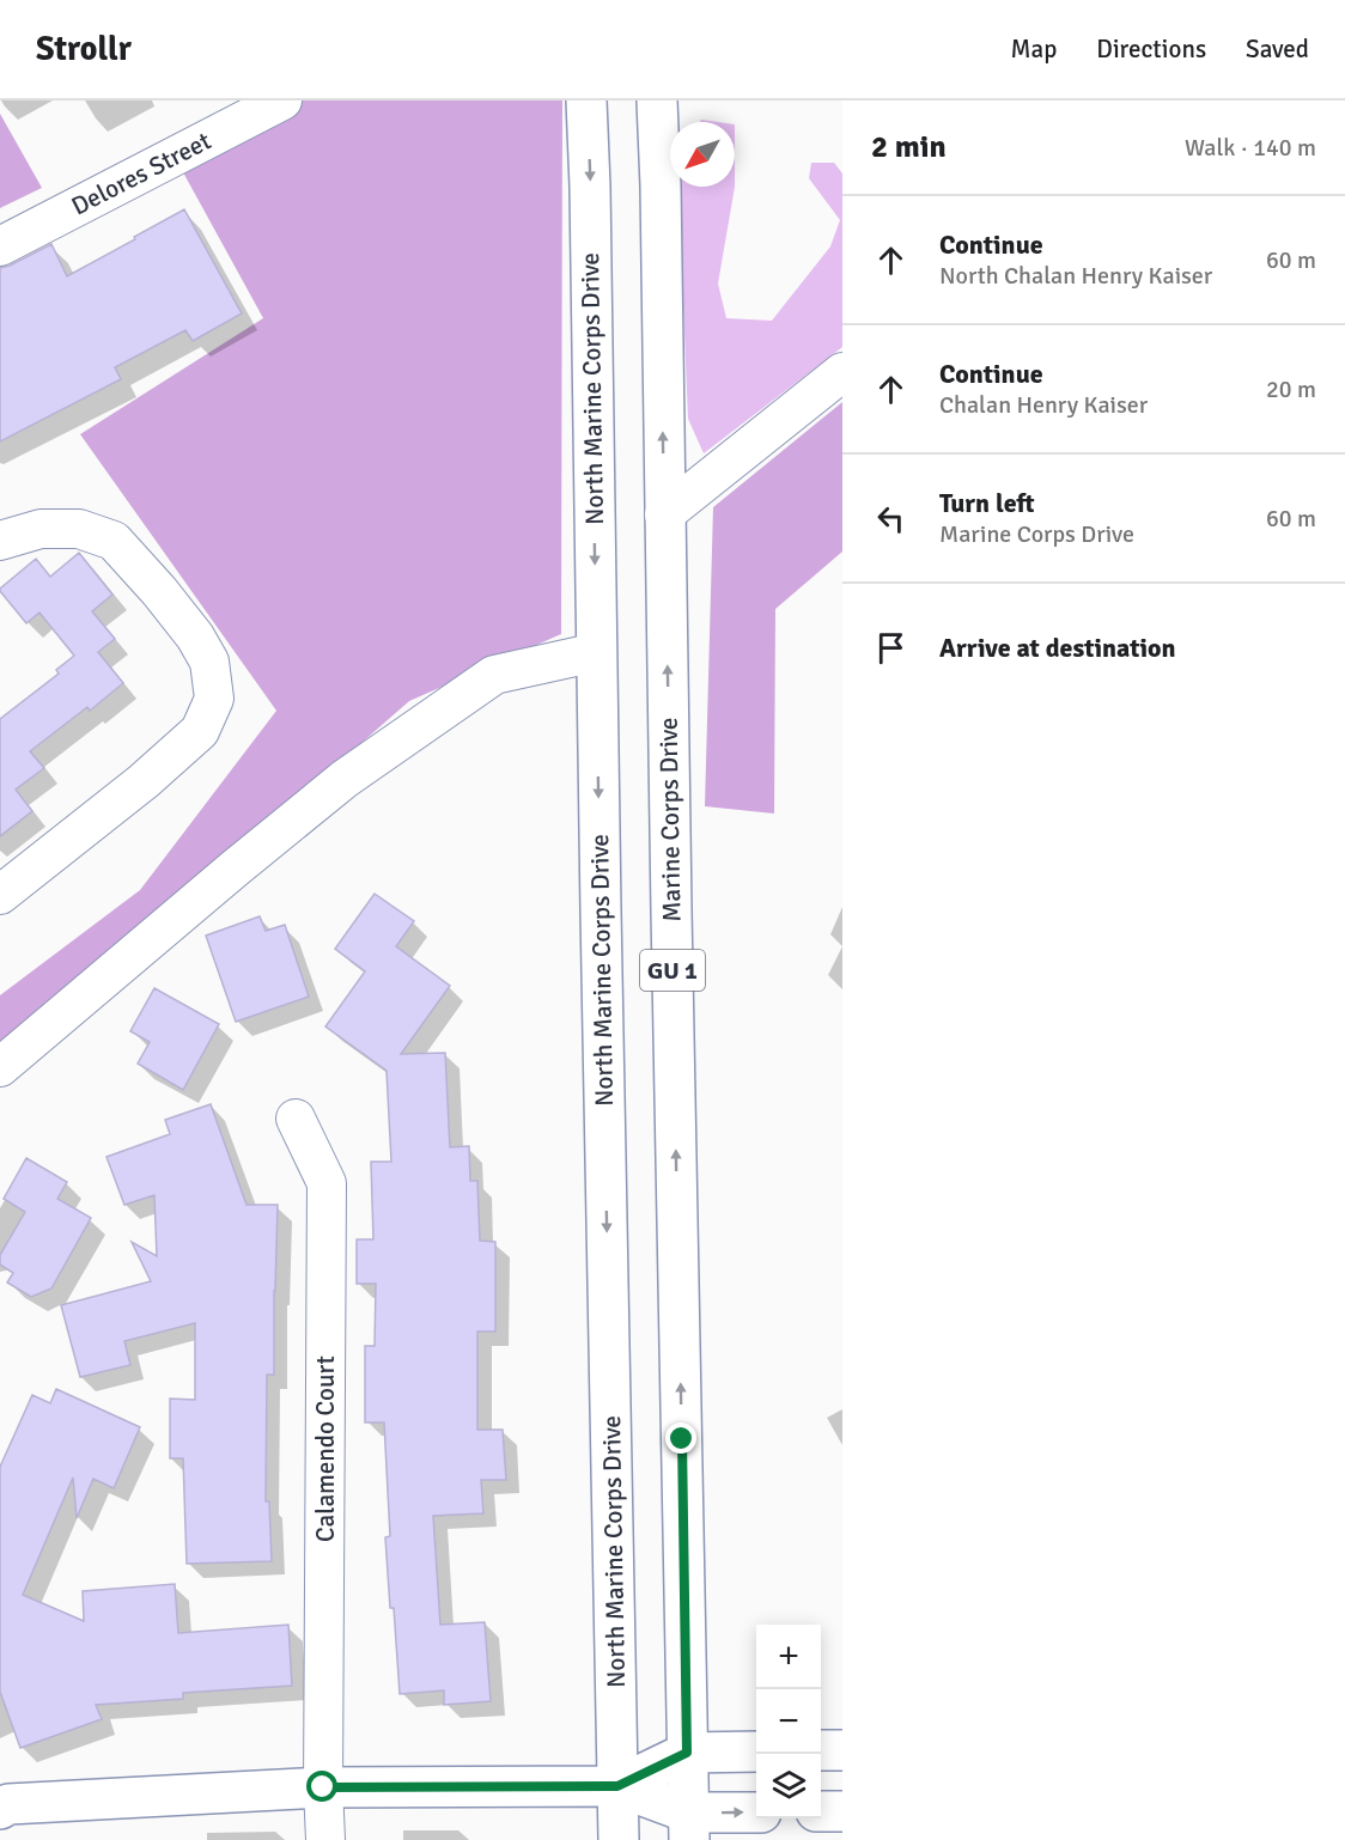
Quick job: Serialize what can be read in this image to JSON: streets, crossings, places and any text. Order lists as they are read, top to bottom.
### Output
{
  "streets": {
    "main road": ["North Marine Corps Drive", "Marine Corps Drive", "GU 1"],
    "street": ["Delores Street", "Calamendo Court"]
  },
  "one_way": ["North Marine Corps Drive", "Marine Corps Drive"],
  "north": "bottom left",
  "page": {
    "header": "Strollr",
    "nav": ["Map", "Directions", "Saved"],
    "heading": ["2 min", "Walk · 140 m"],
    "list": [
      ["Continue", "North Chalan Henry Kaiser", "60 m"],
      ["Continue", "Chalan Henry Kaiser", "20 m"],
      ["Turn left", "Marine Corps Drive", "60 m"],
      "Arrive at destination"
    ],
    "map_buttons": ["+", "−"]
  }
}
